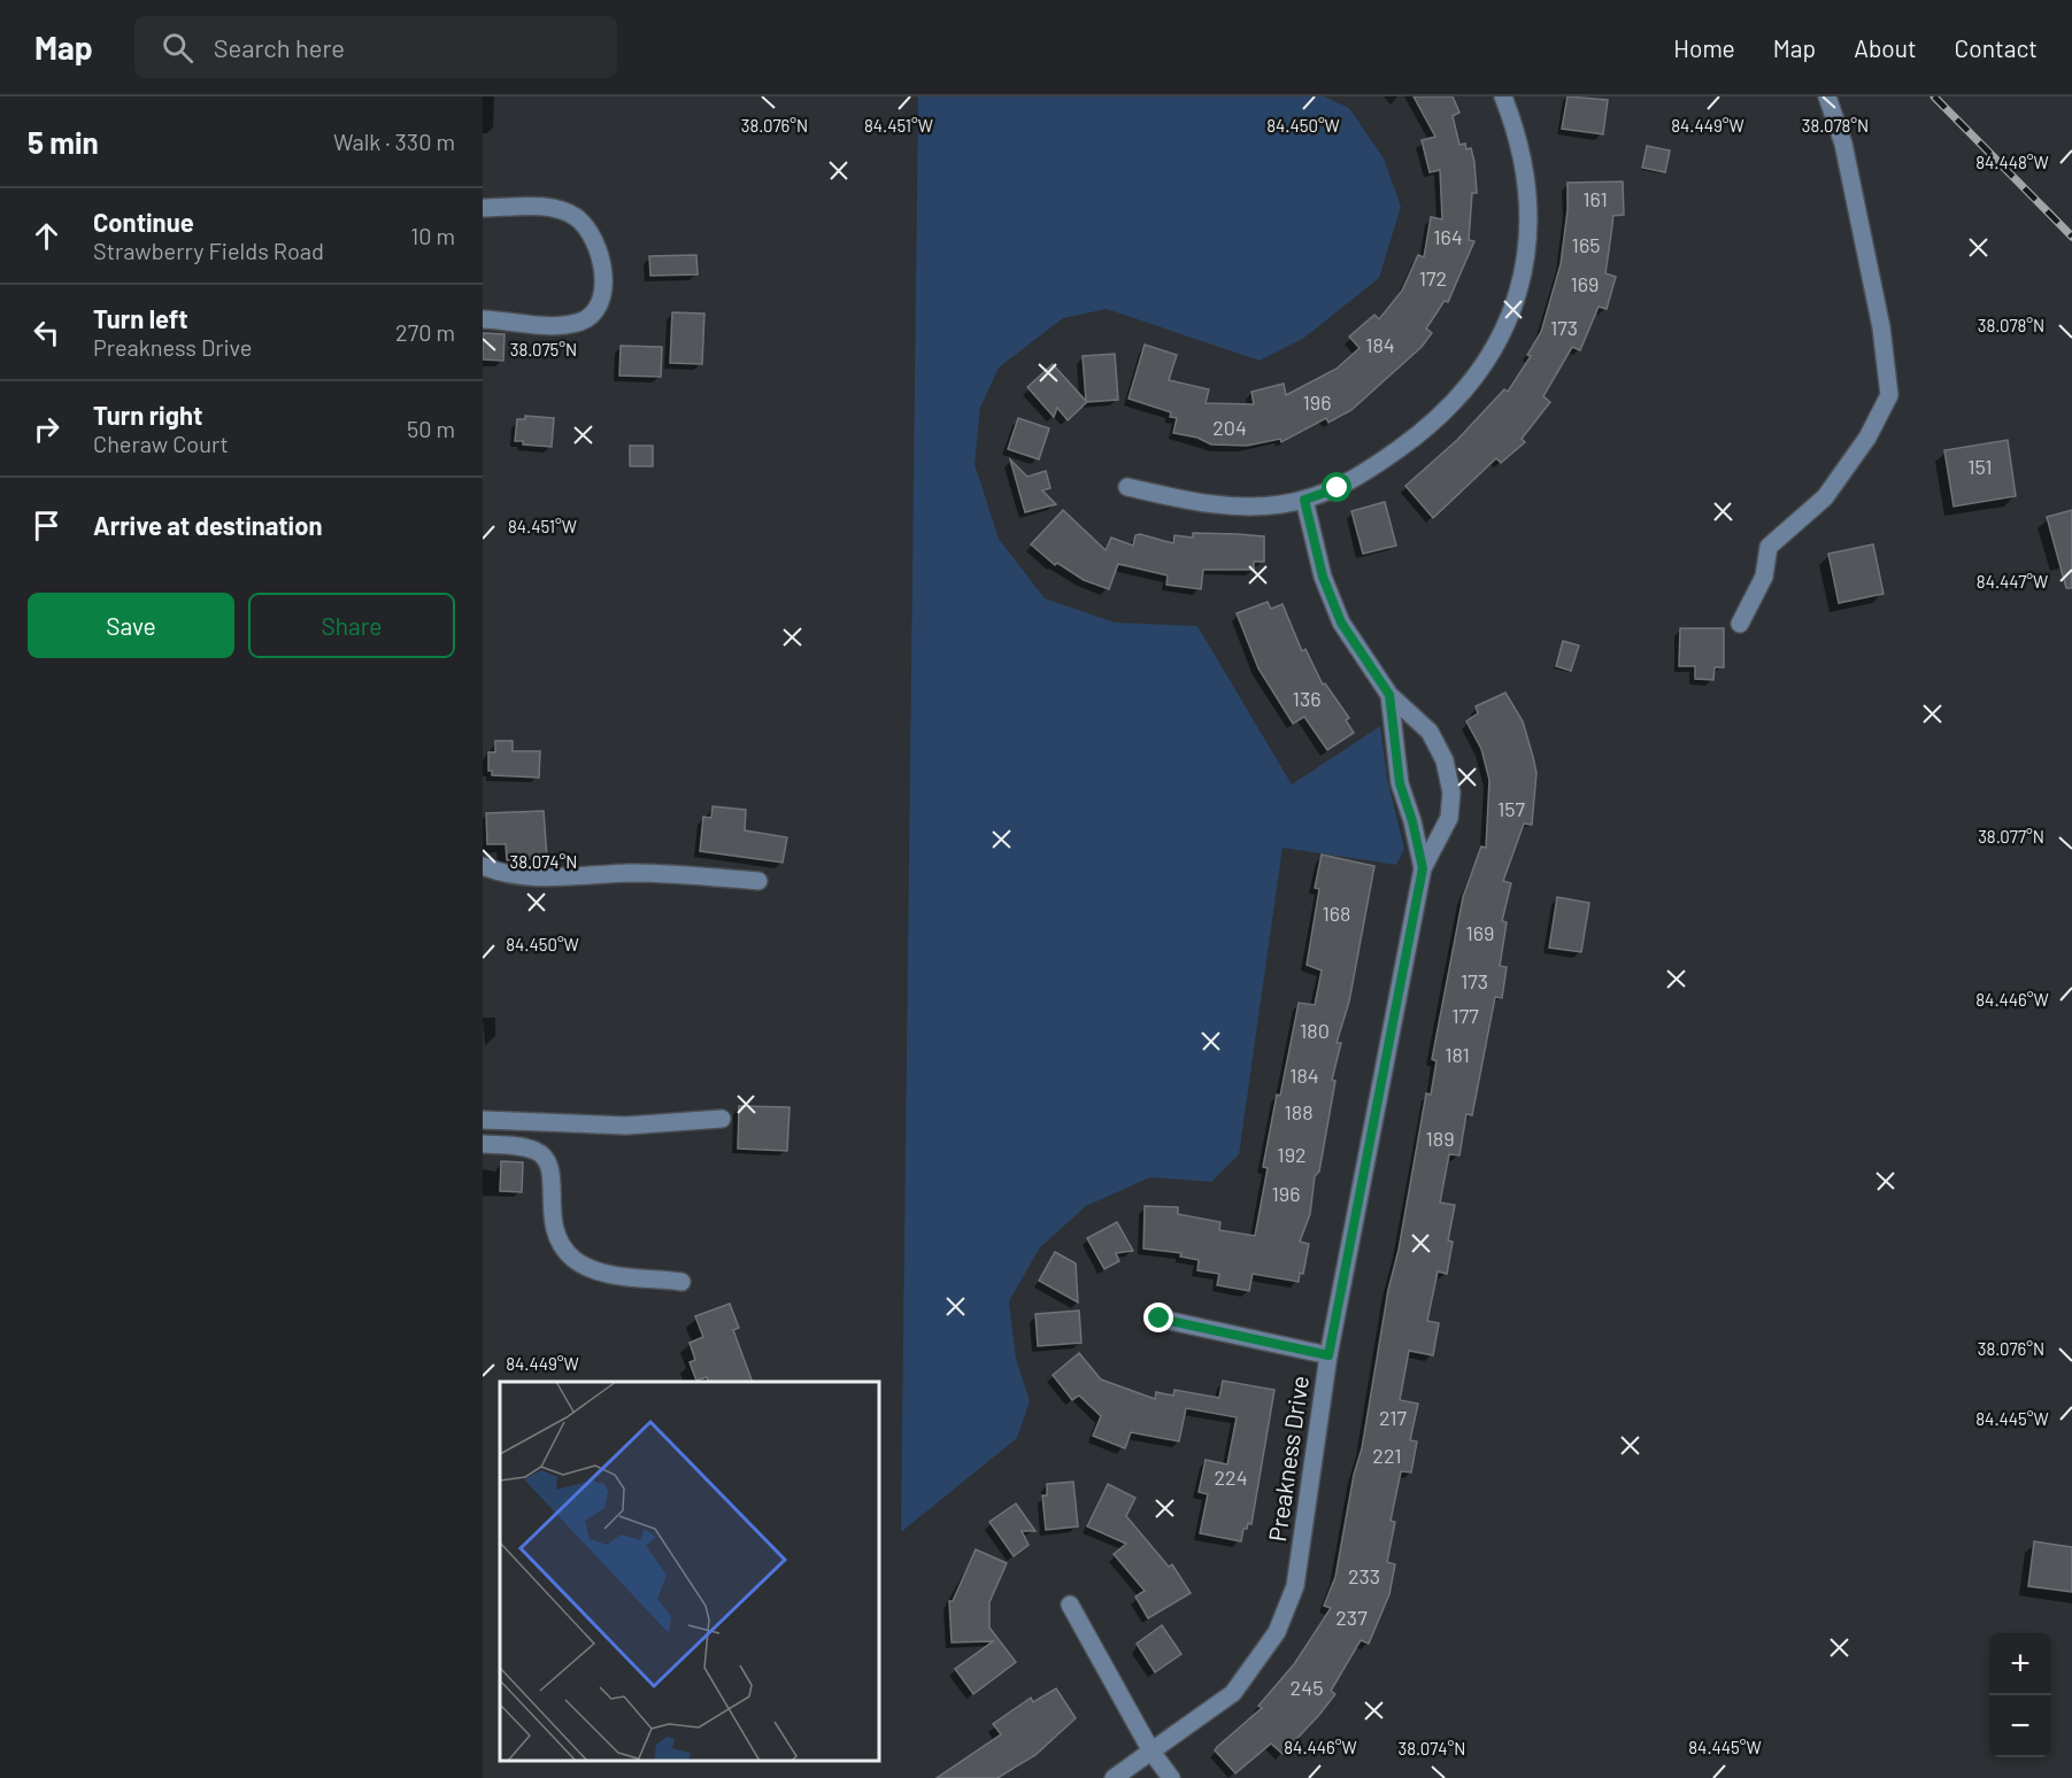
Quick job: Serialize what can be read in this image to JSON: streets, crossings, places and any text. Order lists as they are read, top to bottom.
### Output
{
  "streets": {
    "street": ["Preakness Drive"]
  },
  "house_numbers": [
    "161",
    "164",
    "165",
    "172",
    "169",
    "173",
    "184",
    "196",
    "204",
    "151",
    "136",
    "157",
    "168",
    "169",
    "173",
    "177",
    "180",
    "181",
    "184",
    "188",
    "189",
    "192",
    "196",
    "217",
    "221",
    "224",
    "233",
    "237",
    "245"
  ],
  "page": {
    "header": "Map",
    "search": "Search here",
    "nav": [
      "Home",
      "Map",
      "About",
      "Contact"
    ],
    "heading": ["5 min", "Walk · 330 m"],
    "list": [
      ["Continue", "Strawberry Fields Road", "10 m"],
      ["Turn left", "Preakness Drive", "270 m"],
      ["Turn right", "Cheraw Court", "50 m"],
      "Arrive at destination"
    ],
    "buttons": ["Save", "Share"],
    "map_buttons": ["+", "−"]
  },
  "coordinates": [
    "38.076°N",
    "38.078°N",
    "84.451°W",
    "84.450°W",
    "84.449°W",
    "84.448°W",
    "38.075°N",
    "84.447°W",
    "38.077°N",
    "38.074°N",
    "84.446°W",
    "84.445°W"
  ]
}
